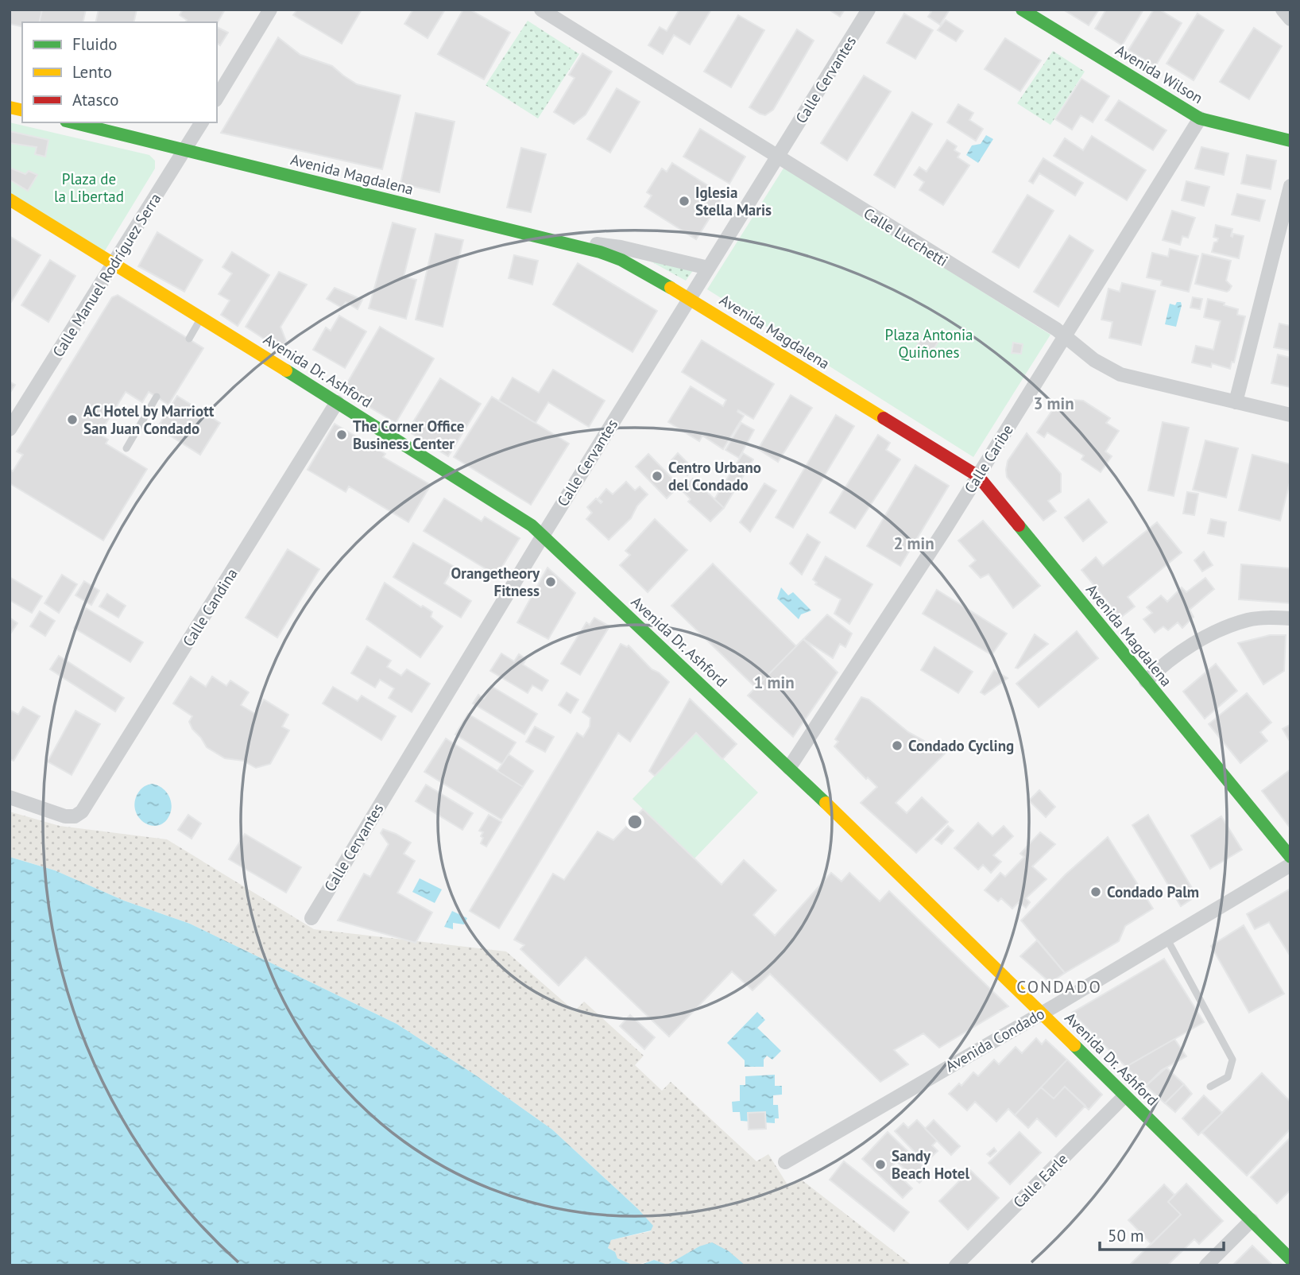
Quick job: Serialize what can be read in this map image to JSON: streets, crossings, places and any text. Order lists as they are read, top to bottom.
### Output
{
  "streets": {
    "street": [
      "Avenida Wilson",
      "Calle Cervantes",
      "Avenida Magdalena",
      "Calle Lucchetti",
      "Calle Manuel Rodríguez Serra",
      "Avenida Dr. Ashford",
      "Calle Caribe",
      "Calle Candina",
      "Avenida Condado",
      "Calle Earle"
    ]
  },
  "crossings": [
    ["Avenida Wilson", "Calle Caribe"],
    ["Calle Cervantes", "Avenida Magdalena"],
    ["Calle Cervantes", "Calle Lucchetti"],
    ["Calle Cervantes", "Avenida Dr. Ashford"],
    ["Avenida Magdalena", "Calle Manuel Rodríguez Serra"],
    ["Avenida Magdalena", "Calle Caribe"],
    ["Calle Lucchetti", "Calle Caribe"],
    ["Calle Manuel Rodríguez Serra", "Avenida Dr. Ashford"],
    ["Avenida Dr. Ashford", "Calle Caribe"],
    ["Avenida Dr. Ashford", "Calle Candina"],
    ["Avenida Dr. Ashford", "Avenida Condado"],
    ["Avenida Dr. Ashford", "Calle Earle"]
  ],
  "districts": ["CONDADO"],
  "parks": ["Plaza de la Libertad", "Plaza Antonia Quiñones"],
  "places": [
    "Iglesia Stella Maris",
    "AC Hotel by Marriott San Juan Condado",
    "The Corner Office Business Center",
    "Centro Urbano del Condado",
    "Orangetheory Fitness",
    "Condado Cycling",
    "Condado Palm",
    "Sandy Beach Hotel"
  ],
  "legend": ["Fluido", "Lento", "Atasco"],
  "scale_bar": "50 m",
  "rings": ["3 min", "2 min", "1 min"]
}
